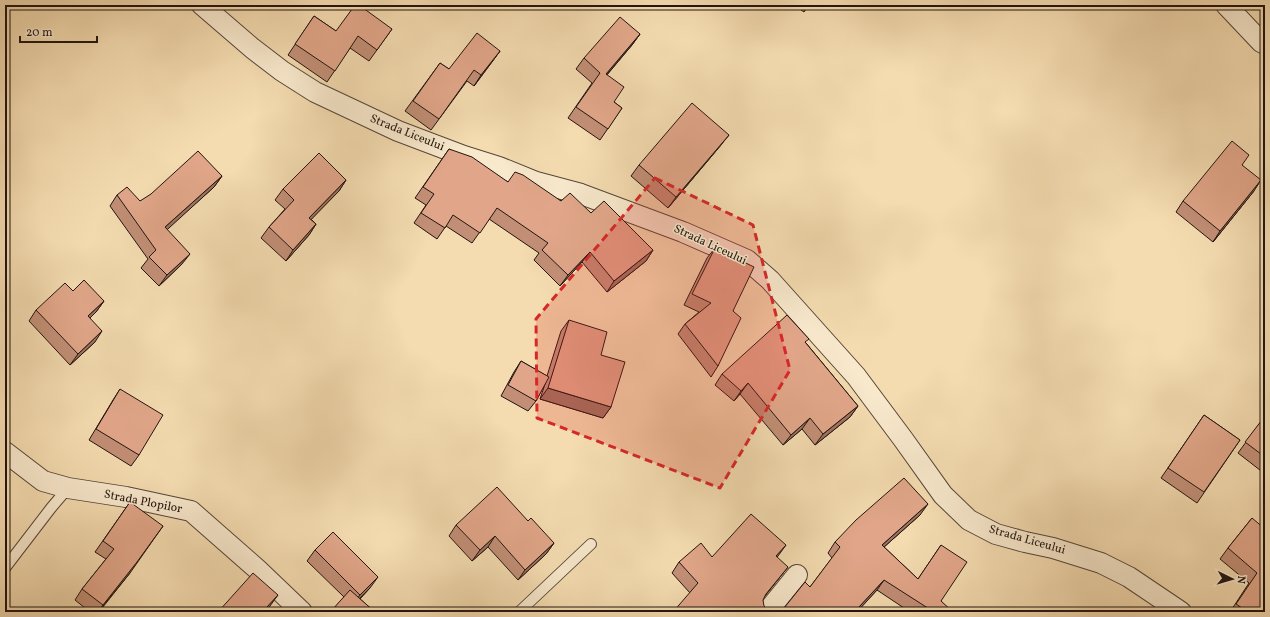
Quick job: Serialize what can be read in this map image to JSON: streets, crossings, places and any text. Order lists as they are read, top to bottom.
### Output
{
  "streets": {
    "street": ["Strada Liceului", "Strada Plopilor"]
  },
  "scale_bar": "20 m",
  "north": "right"
}
